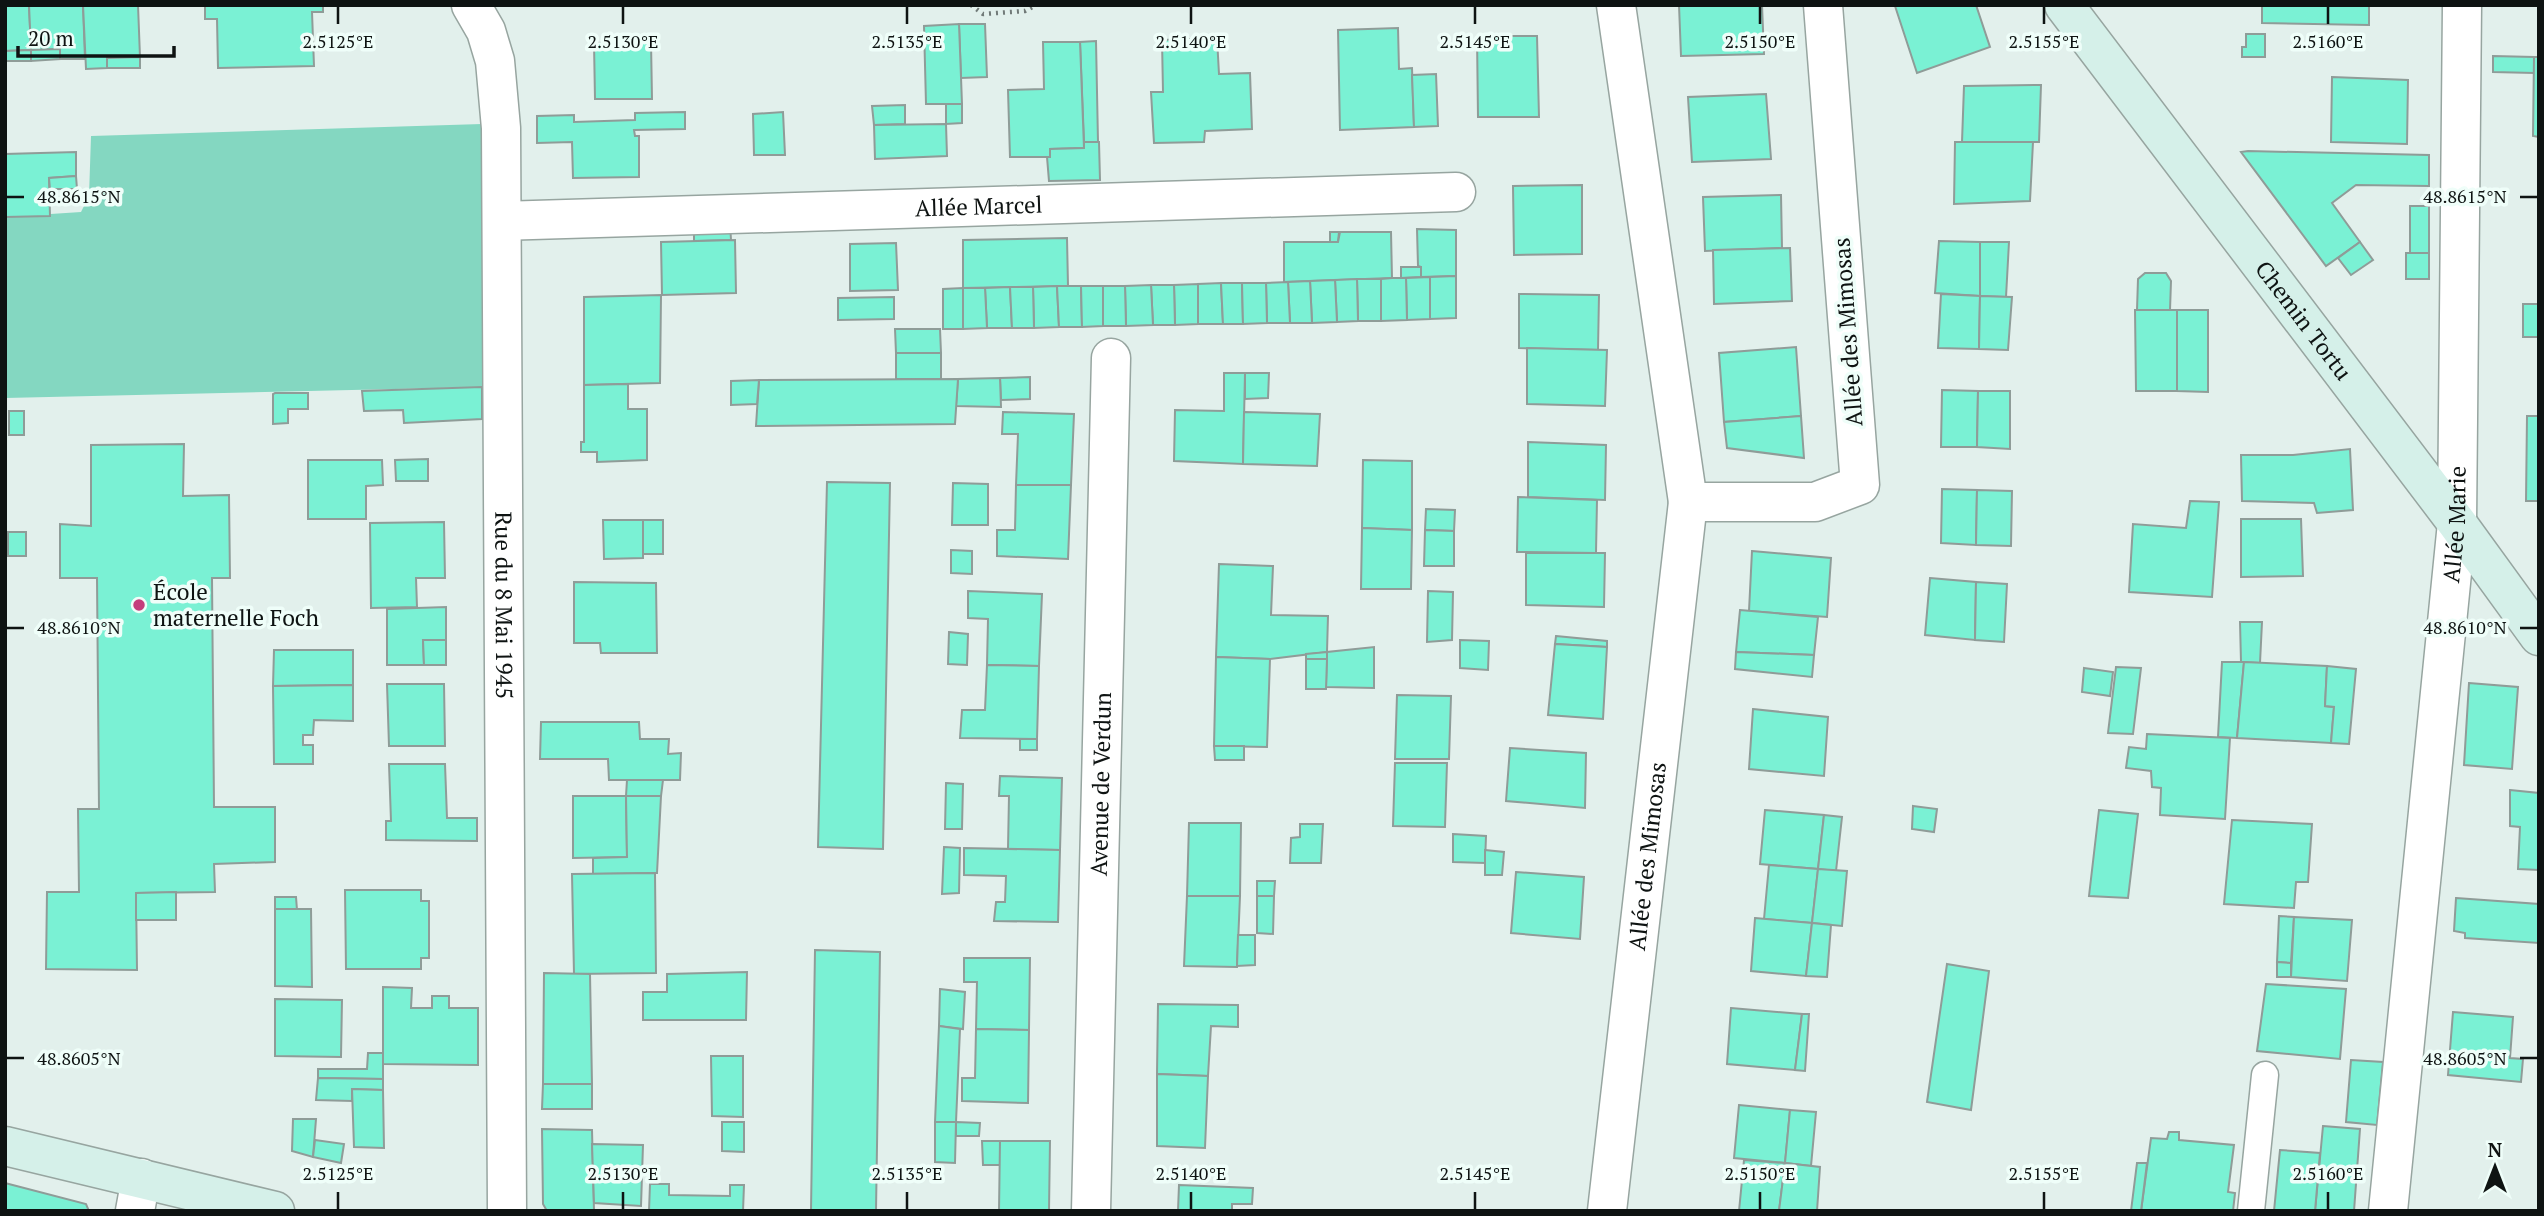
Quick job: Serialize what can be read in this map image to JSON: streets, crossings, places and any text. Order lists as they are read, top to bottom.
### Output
{
  "streets": {
    "street": [
      "Allée Marcel",
      "Chemin Tortu",
      "Allée des Mimosas",
      "Allée Marie",
      "Rue du 8 Mai 1945",
      "Avenue de Verdun"
    ]
  },
  "crossings": [
    ["Allée Marcel", "Rue du 8 Mai 1945"],
    ["Chemin Tortu", "Allée Marie"]
  ],
  "places": ["École maternelle Foch"],
  "scale_bar": "20 m",
  "north": "top",
  "coordinates": [
    "2.5125°E",
    "2.5130°E",
    "2.5135°E",
    "2.5140°E",
    "2.5145°E",
    "2.5150°E",
    "2.5155°E",
    "2.5160°E",
    "48.8615°N",
    "48.8610°N",
    "48.8605°N"
  ]
}
